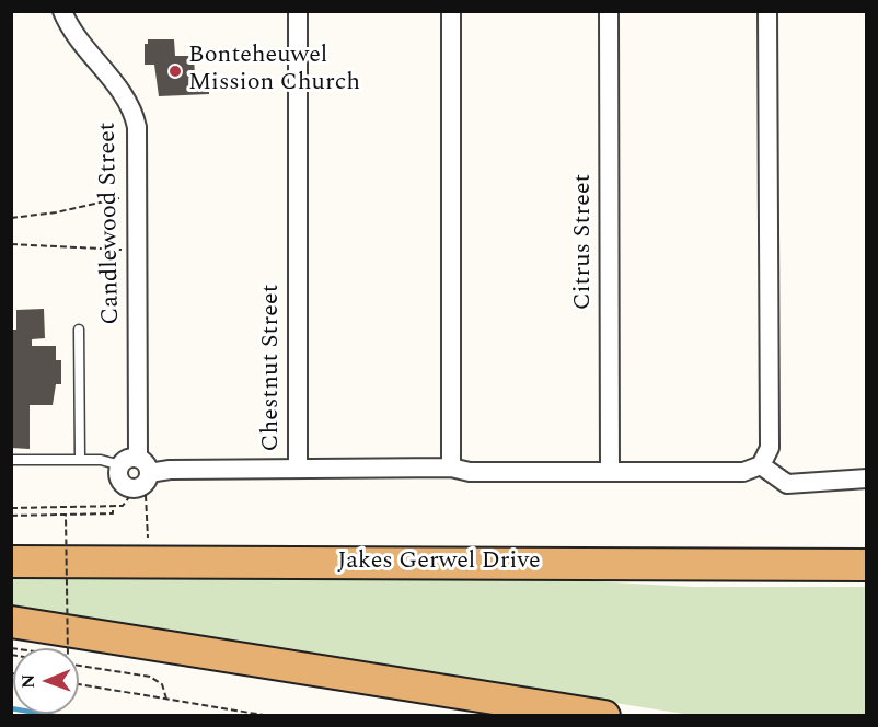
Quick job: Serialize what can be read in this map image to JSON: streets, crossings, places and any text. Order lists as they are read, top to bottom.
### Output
{
  "streets": {
    "highway": ["Jakes Gerwel Drive"],
    "street": ["Candlewood Street", "Citrus Street", "Chestnut Street"]
  },
  "places": ["Bonteheuwel Mission Church"],
  "north": "left"
}
